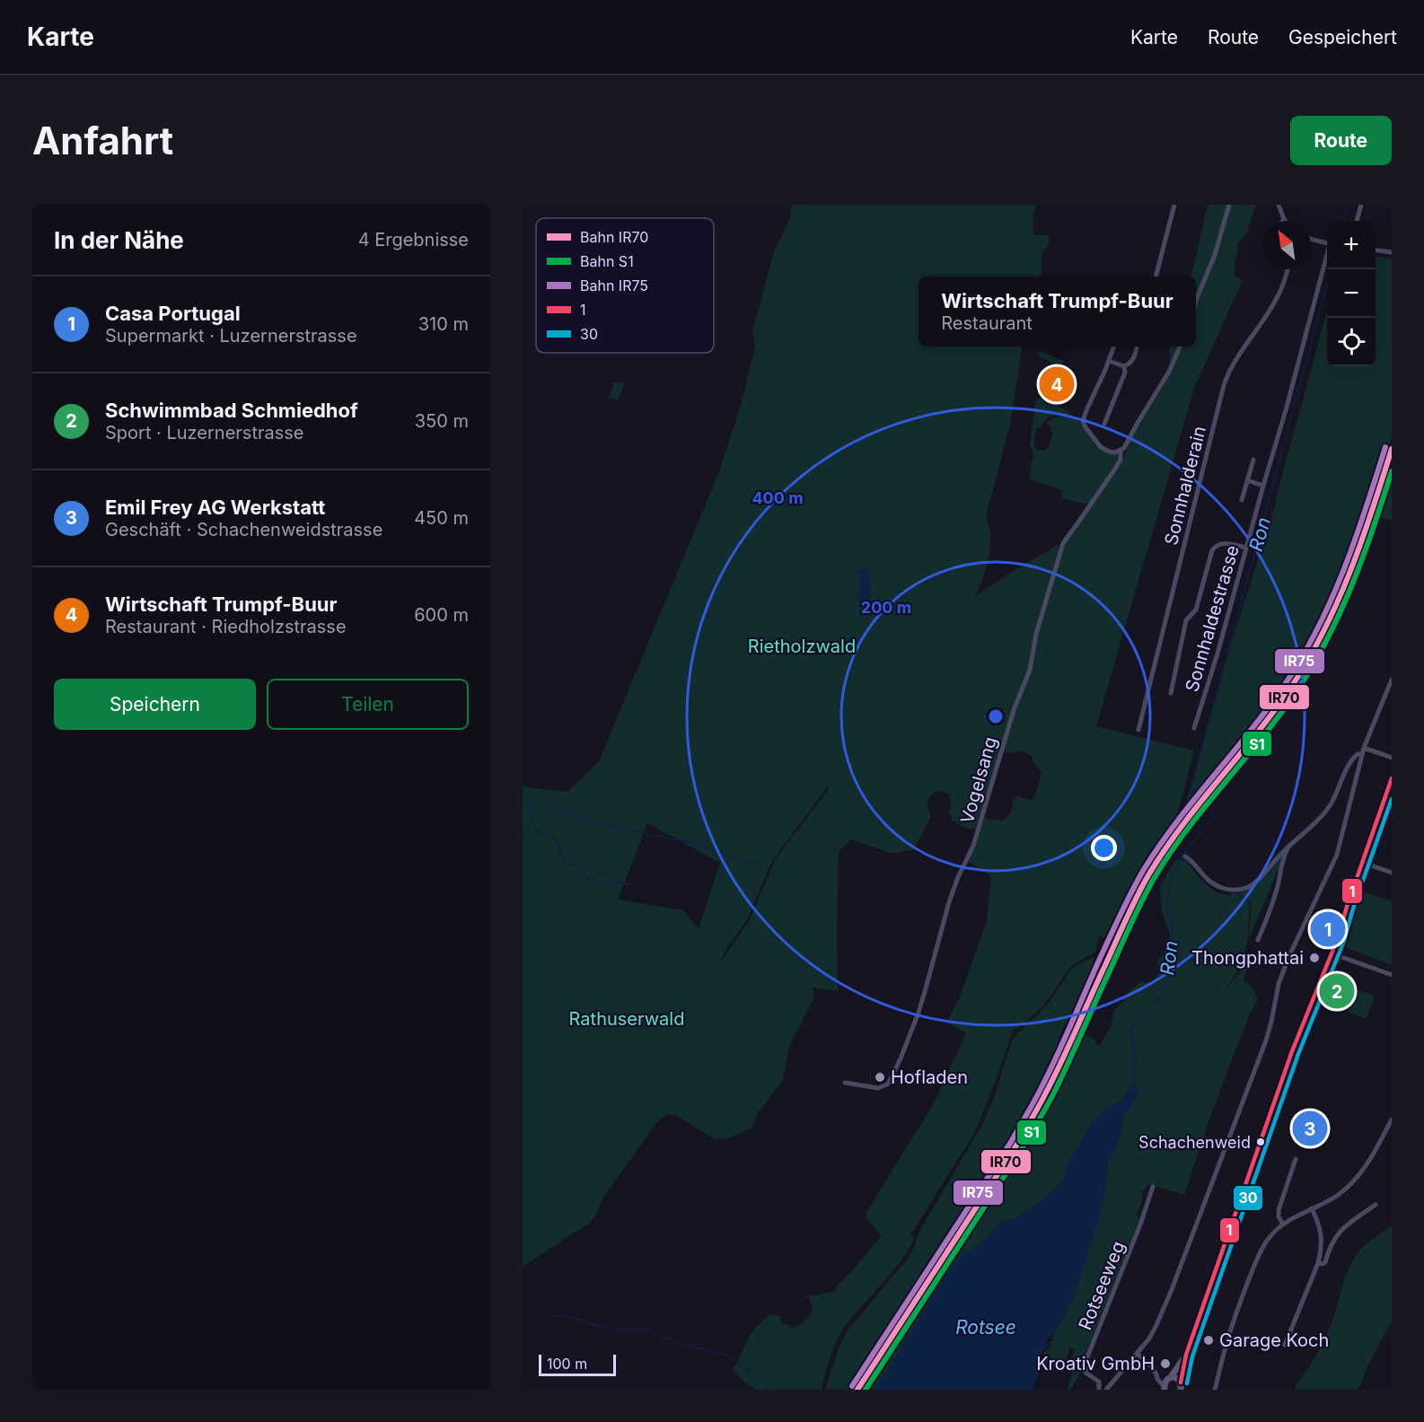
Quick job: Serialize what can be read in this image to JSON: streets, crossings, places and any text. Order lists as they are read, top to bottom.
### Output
{
  "streets": {
    "street": [
      "Sonnhalderain",
      "Sonnhaldestrasse",
      "Vogelsang",
      "Rotseeweg"
    ]
  },
  "water": ["Ron", "Rotsee"],
  "parks": ["Rietholzwald", "Rathuserwald"],
  "places": [
    "Thongphattai",
    "Hofladen",
    "Schachenweid",
    "Garage Koch",
    "Kroativ GmbH"
  ],
  "lines": [
    "rail line IR75",
    "rail line IR70",
    "rail line S1",
    "transit line 1",
    "transit line 30"
  ],
  "legend": [
    "Bahn IR70",
    "Bahn S1",
    "Bahn IR75",
    "1",
    "30"
  ],
  "scale_bar": "100 m",
  "north": "top left",
  "page": {
    "header": "Karte",
    "nav": ["Karte", "Route", "Gespeichert"],
    "buttons": [
      "Route",
      ["Speichern", "Teilen"]
    ],
    "title": "Anfahrt",
    "heading": ["In der Nähe", "4 Ergebnisse"],
    "map_buttons": ["+", "−"],
    "list": [
      {
        "mark": "1",
        "name": "Casa Portugal",
        "note": "Supermarkt · Luzernerstrasse",
        "value": "310 m"
      },
      {
        "mark": "2",
        "name": "Schwimmbad Schmiedhof",
        "note": "Sport · Luzernerstrasse",
        "value": "350 m"
      },
      {
        "mark": "3",
        "name": "Emil Frey AG Werkstatt",
        "note": "Geschäft · Schachenweidstrasse",
        "value": "450 m"
      },
      {
        "mark": "4",
        "name": "Wirtschaft Trumpf-Buur",
        "note": "Restaurant · Riedholzstrasse",
        "value": "600 m"
      }
    ],
    "popup": ["Wirtschaft Trumpf-Buur", "Restaurant"],
    "pins": [
      "4",
      "1",
      "2",
      "3"
    ],
    "scale": "100 m"
  },
  "rings": ["400 m", "200 m"]
}
